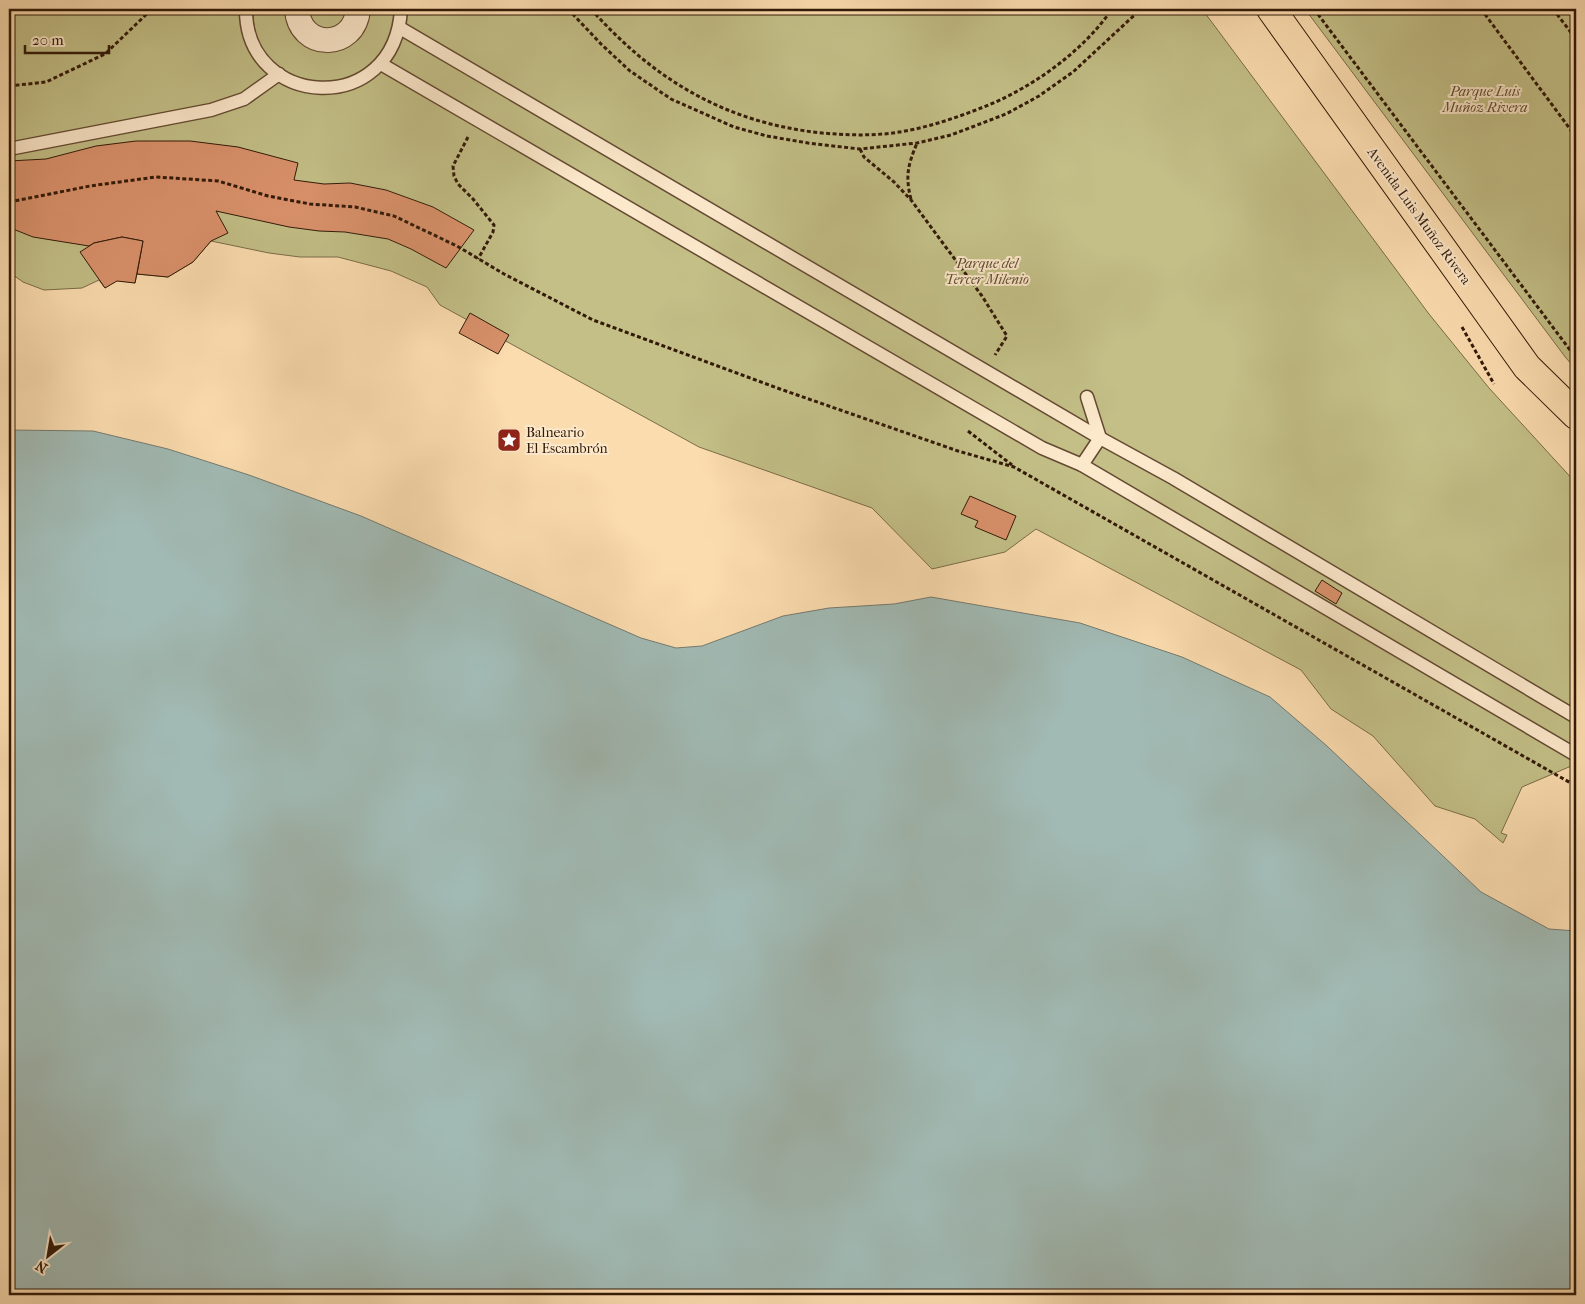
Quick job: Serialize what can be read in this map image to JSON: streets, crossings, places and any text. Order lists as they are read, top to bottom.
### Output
{
  "streets": {
    "main road": ["Avenida Luis Muñoz Rivera"]
  },
  "parks": ["Parque Luis Muñoz Rivera", "Parque del Tercer Milenio"],
  "places": {
    "place": ["Balneario El Escambrón"]
  },
  "scale_bar": "20 m",
  "north": "bottom left"
}
